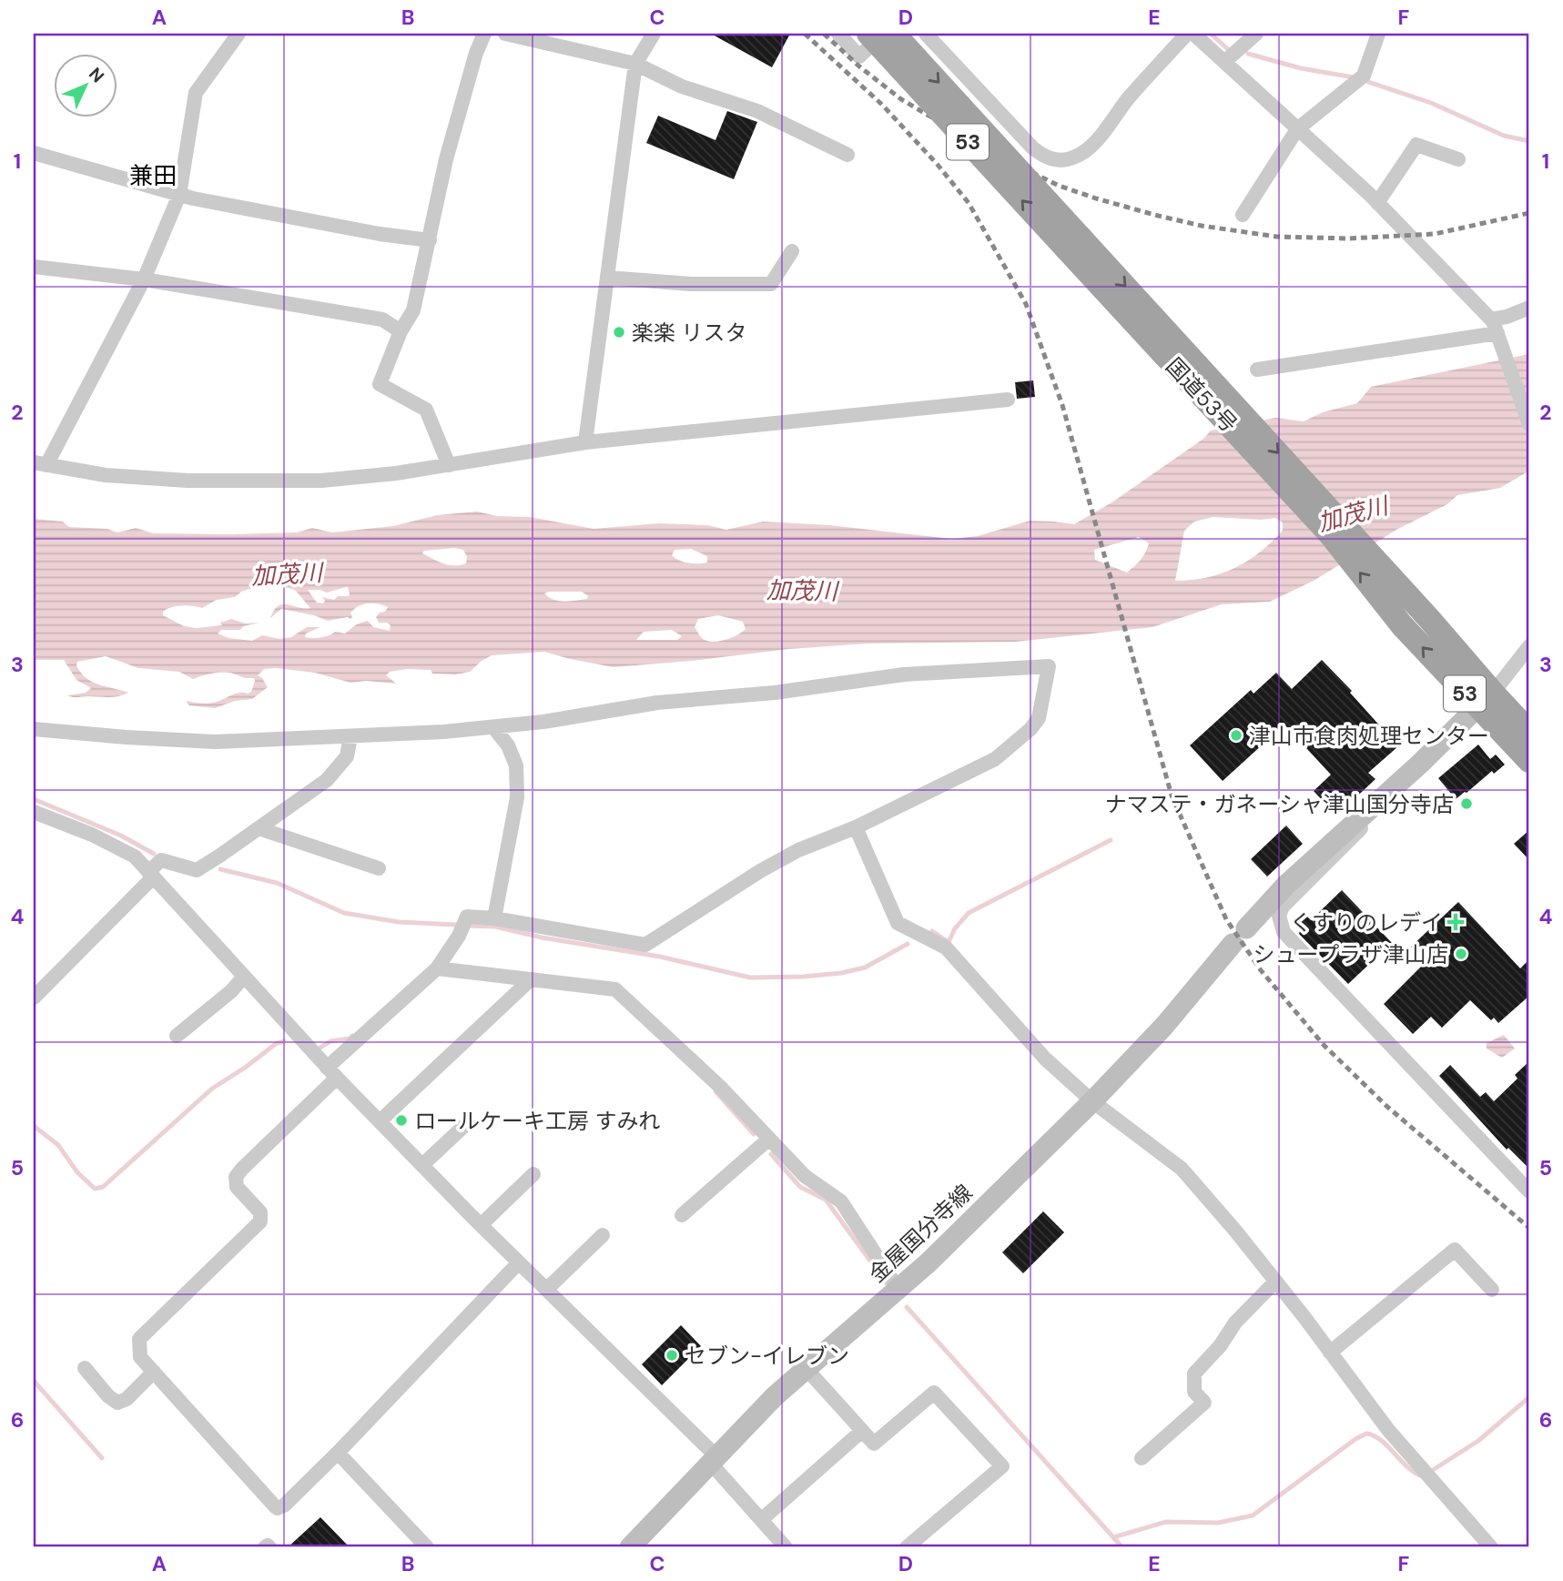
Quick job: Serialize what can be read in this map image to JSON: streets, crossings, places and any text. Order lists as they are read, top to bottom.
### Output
{
  "streets": {
    "highway": ["53", "国道53号"],
    "main road": ["金屋国分寺線"]
  },
  "crossings": [
    ["国道53号", "金屋国分寺線"]
  ],
  "districts": ["兼田"],
  "water": ["加茂川"],
  "places": {
    "other": [
      "楽楽 リスタ",
      "津山市食肉処理センター",
      "ナマステ・ガネーシャ津山国分寺店",
      "シュープラザ津山店",
      "ロールケーキ工房 すみれ",
      "セブン-イレブン"
    ],
    "health": ["くすりのレデイ"]
  },
  "north": "top right",
  "grid": {
    "columns": [
      "A",
      "B",
      "C",
      "D",
      "E",
      "F"
    ],
    "rows": [
      "1",
      "2",
      "3",
      "4",
      "5",
      "6"
    ]
  }
}
